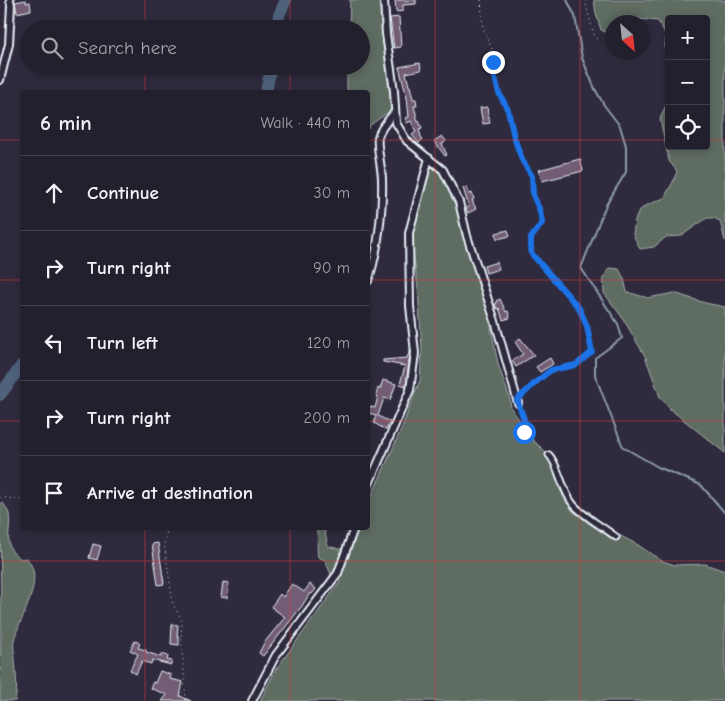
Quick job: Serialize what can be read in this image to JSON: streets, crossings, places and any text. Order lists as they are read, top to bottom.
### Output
{
  "north": "bottom right",
  "page": {
    "map_buttons": ["+", "−"],
    "search": "Search here",
    "heading": ["6 min", "Walk · 440 m"],
    "list": [
      ["Continue", "30 m"],
      ["Turn right", "90 m"],
      ["Turn left", "120 m"],
      ["Turn right", "200 m"],
      "Arrive at destination"
    ]
  }
}
